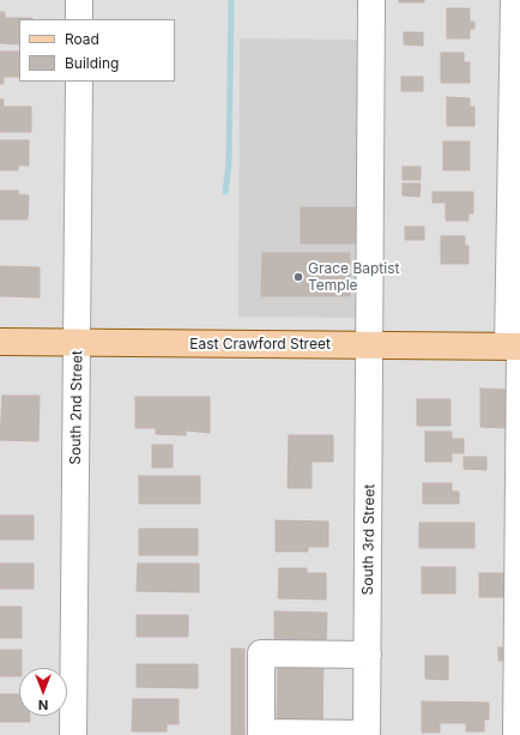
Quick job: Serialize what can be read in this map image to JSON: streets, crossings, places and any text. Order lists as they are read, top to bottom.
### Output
{
  "streets": {
    "main road": ["East Crawford Street"],
    "street": ["South 2nd Street", "South 3rd Street"]
  },
  "crossings": [
    ["East Crawford Street", "South 2nd Street"],
    ["East Crawford Street", "South 3rd Street"]
  ],
  "places": ["Grace Baptist Temple"],
  "legend": ["Road", "Building"],
  "north": "bottom"
}
